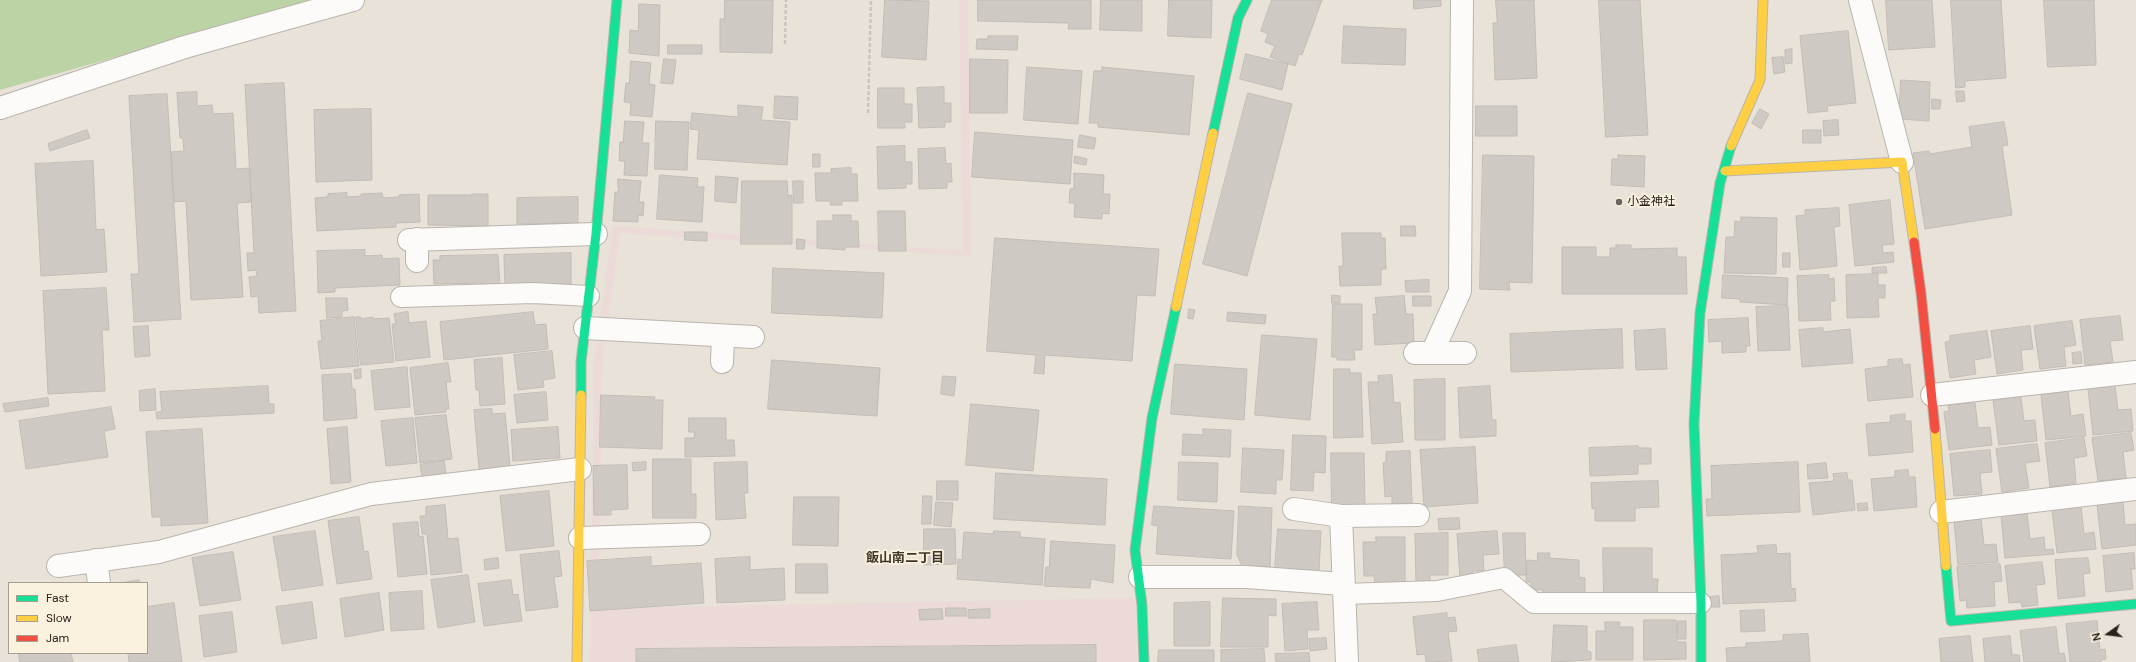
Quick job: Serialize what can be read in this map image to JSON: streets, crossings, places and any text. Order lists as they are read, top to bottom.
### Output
{
  "districts": ["飯山南二丁目"],
  "places": ["小金神社"],
  "legend": ["Fast", "Slow", "Jam"],
  "north": "left"
}
